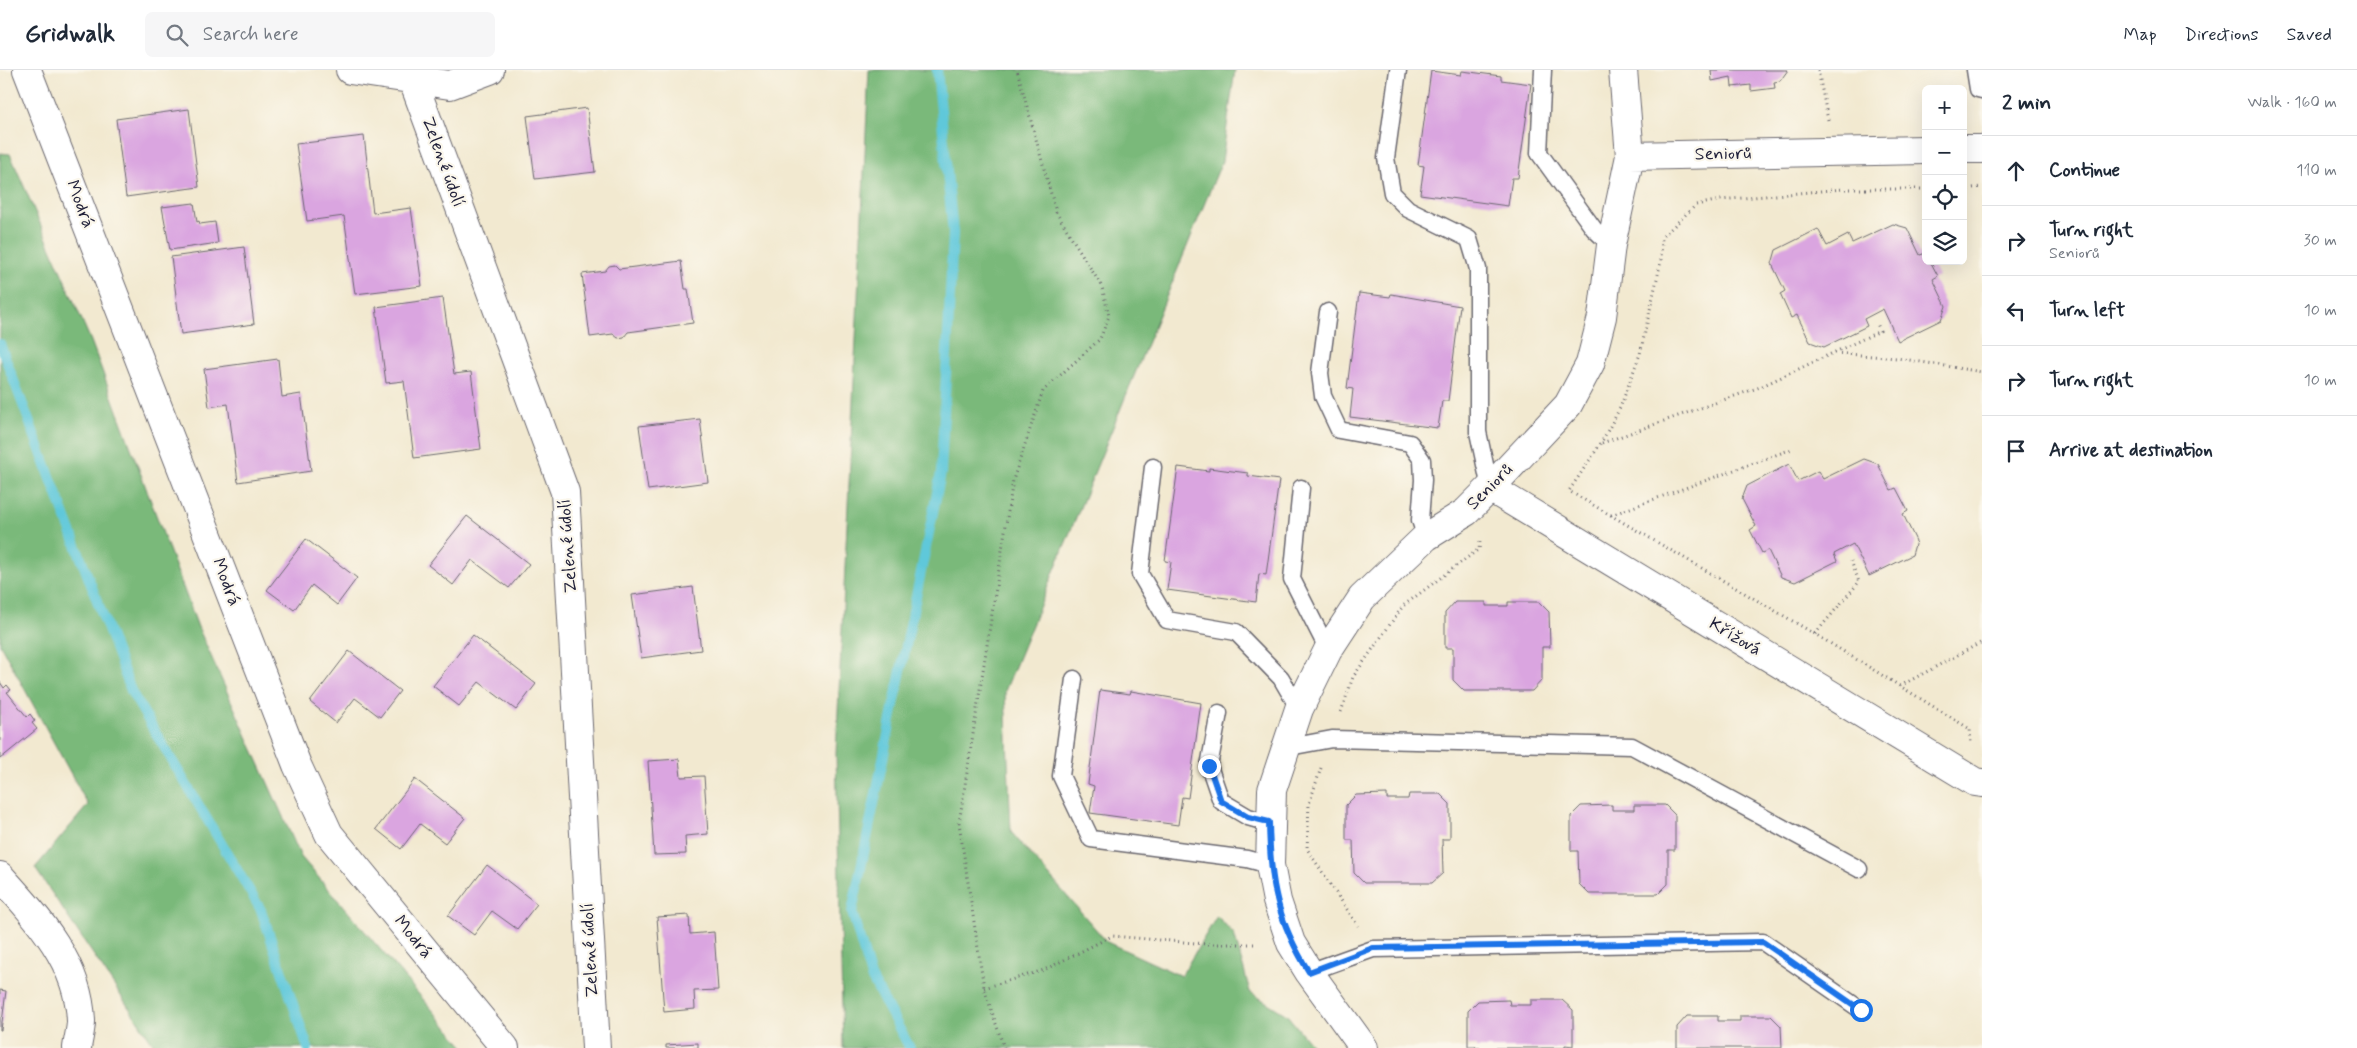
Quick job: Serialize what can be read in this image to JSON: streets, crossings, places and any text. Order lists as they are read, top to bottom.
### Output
{
  "streets": {
    "street": [
      "Seniorů",
      "Zelené údolí",
      "Modrá",
      "Křížová"
    ]
  },
  "crossings": [
    ["Seniorů", "Křížová"]
  ],
  "page": {
    "header": "Gridwalk",
    "search": "Search here",
    "nav": ["Map", "Directions", "Saved"],
    "heading": ["2 min", "Walk · 160 m"],
    "map_buttons": ["+", "−"],
    "list": [
      ["Continue", "110 m"],
      ["Turn right", "Seniorů", "30 m"],
      ["Turn left", "10 m"],
      ["Turn right", "10 m"],
      "Arrive at destination"
    ]
  }
}
